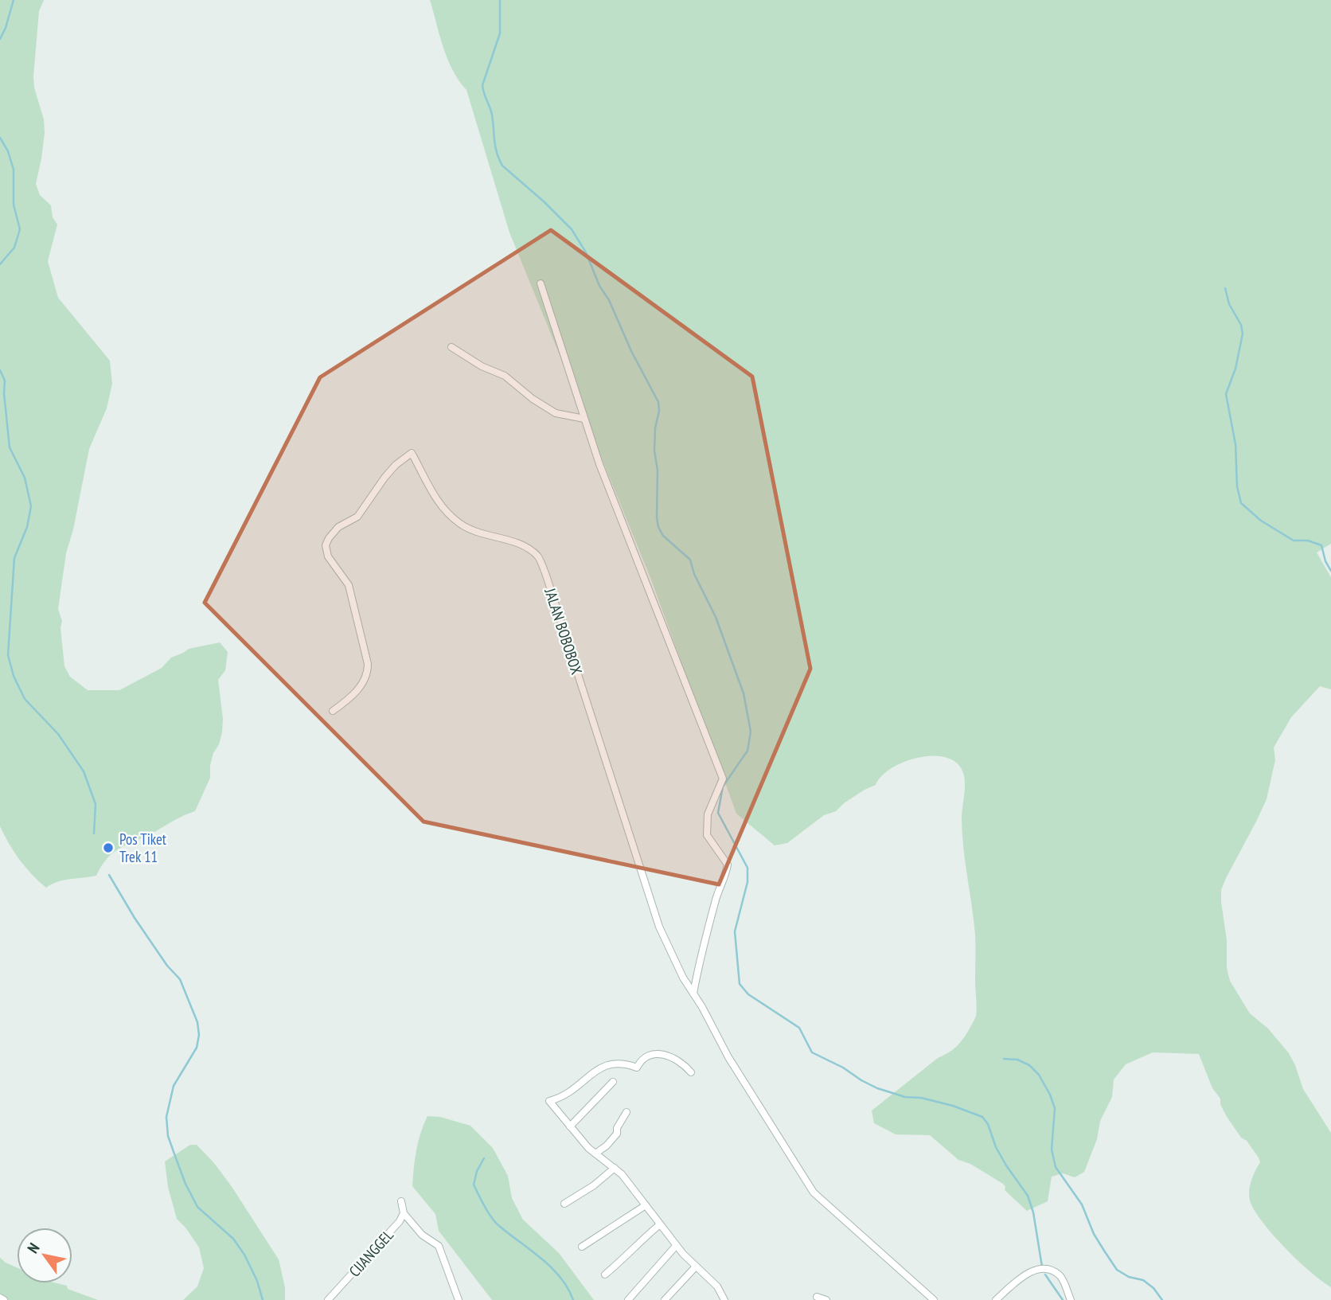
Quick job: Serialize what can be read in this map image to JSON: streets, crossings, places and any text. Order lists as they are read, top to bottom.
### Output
{
  "streets": {
    "street": ["JALAN BOBOBOX", "CIJANGGEL"]
  },
  "places": ["Pos Tiket Trek 11"],
  "north": "top left"
}
